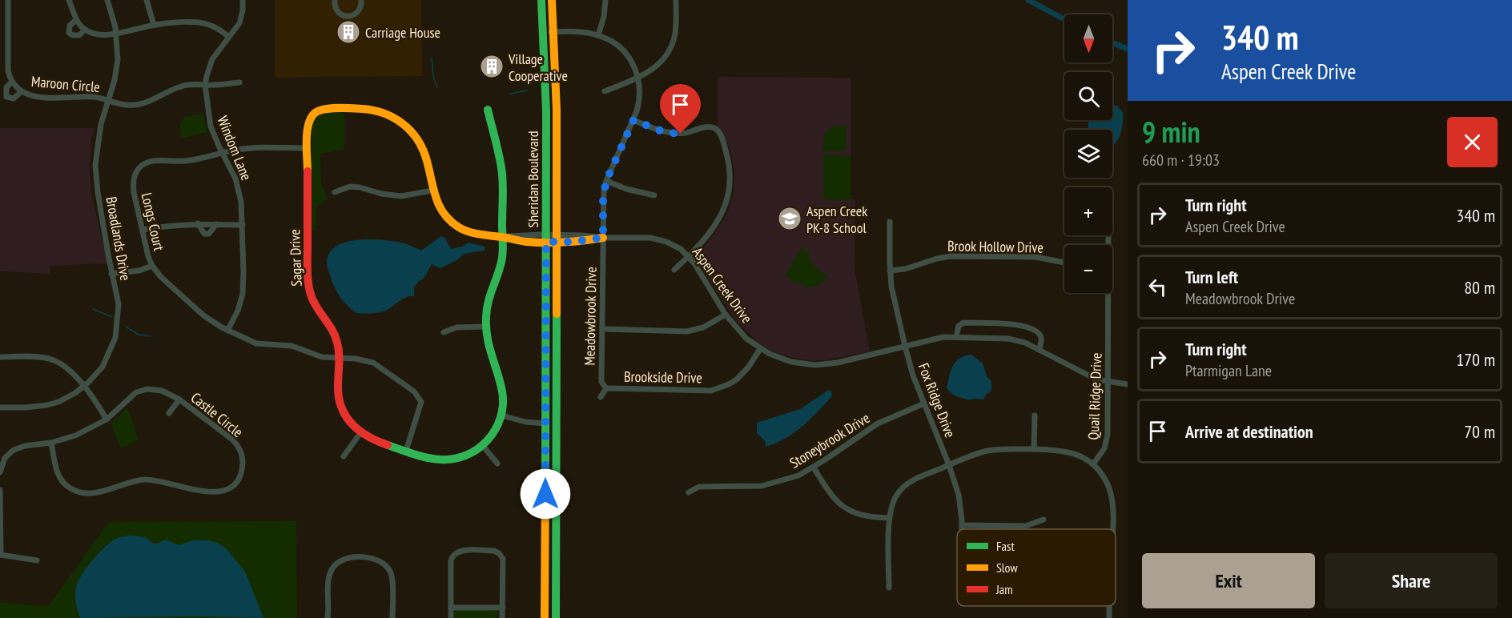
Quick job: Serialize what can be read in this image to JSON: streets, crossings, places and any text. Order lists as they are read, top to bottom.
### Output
{
  "streets": {
    "main road": ["Sheridan Boulevard", "Sagar Drive", "Aspen Creek Drive"],
    "street": [
      "Maroon Circle",
      "Windom Lane",
      "Longs Court",
      "Broadlands Drive",
      "Brook Hollow Drive",
      "Meadowbrook Drive",
      "Brookside Drive",
      "Quail Ridge Drive",
      "Fox Ridge Drive",
      "Castle Circle",
      "Stoneybrook Drive"
    ]
  },
  "crossings": [
    ["Maroon Circle", "Windom Lane"],
    ["Maroon Circle", "Broadlands Drive"],
    ["Windom Lane", "Longs Court"],
    ["Sheridan Boulevard", "Aspen Creek Drive"],
    ["Sheridan Boulevard", "Meadowbrook Drive"],
    ["Longs Court", "Sagar Drive"],
    ["Longs Court", "Aspen Creek Drive"],
    ["Brook Hollow Drive", "Fox Ridge Drive"],
    ["Sagar Drive", "Aspen Creek Drive"],
    ["Aspen Creek Drive", "Meadowbrook Drive"],
    ["Aspen Creek Drive", "Brookside Drive"],
    ["Aspen Creek Drive", "Quail Ridge Drive"],
    ["Aspen Creek Drive", "Fox Ridge Drive"],
    ["Meadowbrook Drive", "Brookside Drive"],
    ["Fox Ridge Drive", "Stoneybrook Drive"]
  ],
  "places": {
    "building": ["Carriage House", "Village Cooperative"],
    "school or university": ["Aspen Creek PK-8 School"]
  },
  "legend": ["Fast", "Slow", "Jam"],
  "north": "bottom",
  "page": {
    "turn": ["340 m", "Aspen Creek Drive"],
    "map_buttons": ["+", "−"],
    "heading": ["9 min", "660 m · 19:03"],
    "list": [
      {
        "name": "Turn right",
        "note": "Aspen Creek Drive",
        "value": "340 m"
      },
      {
        "name": "Turn left",
        "note": "Meadowbrook Drive",
        "value": "80 m"
      },
      {
        "name": "Turn right",
        "note": "Ptarmigan Lane",
        "value": "170 m"
      },
      {
        "name": "Arrive at destination",
        "value": "70 m"
      }
    ],
    "buttons": ["Exit", "Share"]
  }
}
